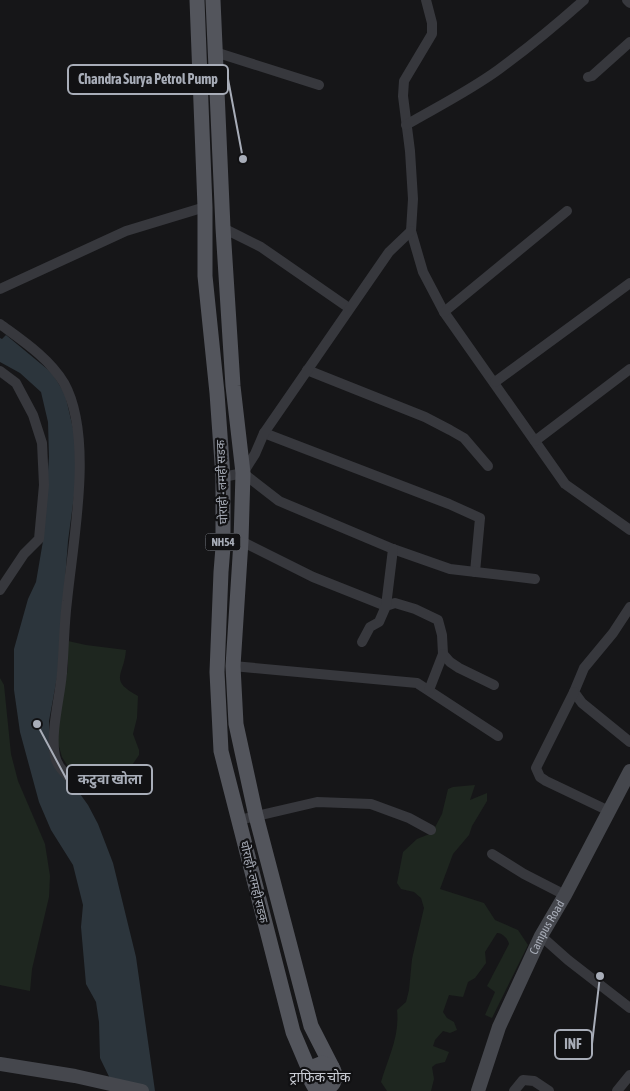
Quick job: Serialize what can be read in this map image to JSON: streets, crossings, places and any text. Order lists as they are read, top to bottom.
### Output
{
  "streets": {
    "main road": ["घोराही - लमही सडक", "NH54"],
    "street": ["Campus Road"]
  },
  "districts": ["ट्राफिक चोक"],
  "places": ["Chandra Surya Petrol Pump", "कटुवा खोला", "INF"]
}
